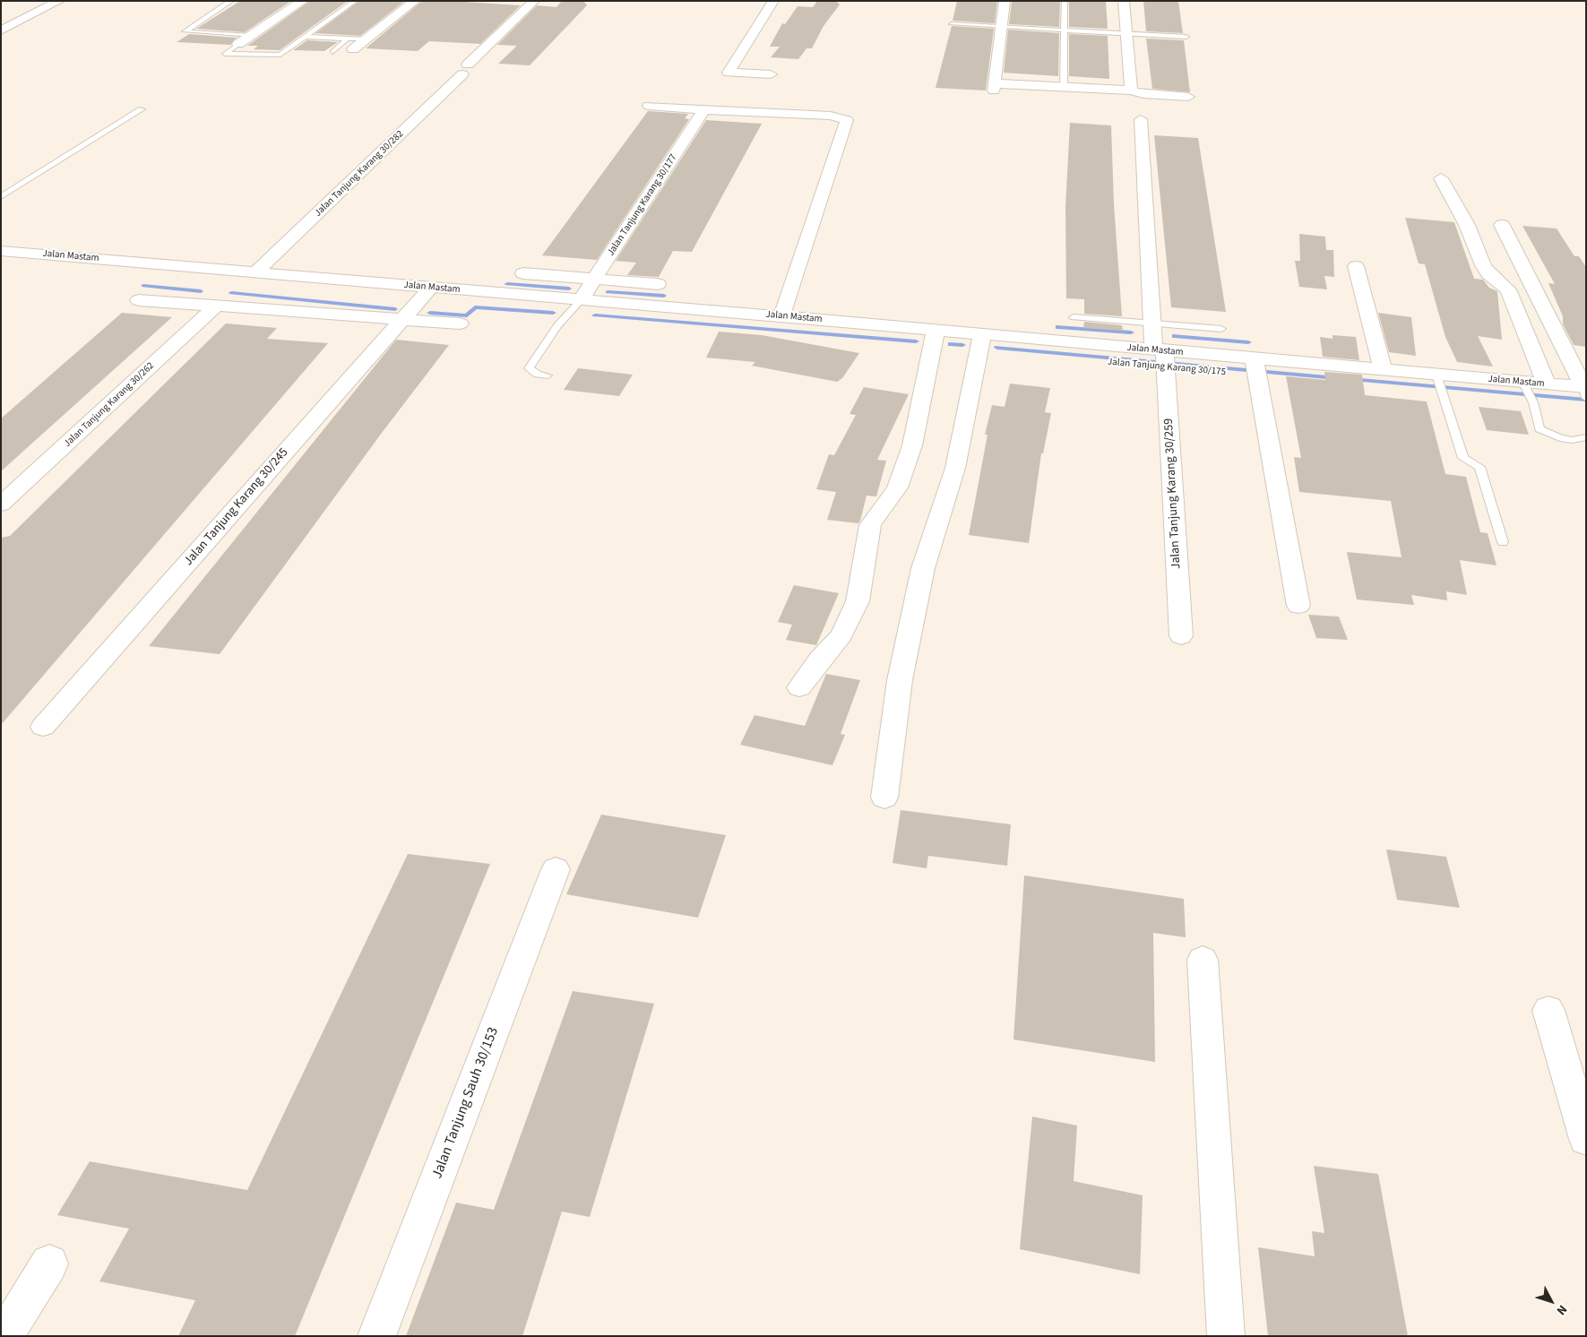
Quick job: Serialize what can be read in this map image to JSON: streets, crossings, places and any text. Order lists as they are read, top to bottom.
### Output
{
  "streets": {
    "street": [
      "Jalan Tanjung Karang 30/282",
      "Jalan Tanjung Karang 30/177",
      "Jalan Mastam",
      "Jalan Tanjung Karang 30/262",
      "Jalan Tanjung Karang 30/259",
      "Jalan Tanjung Karang 30/245",
      "Jalan Tanjung Sauh 30/153"
    ]
  },
  "crossings": [
    ["Jalan Tanjung Karang 30/282", "Jalan Mastam"],
    ["Jalan Tanjung Karang 30/177", "Jalan Mastam"],
    ["Jalan Mastam", "Jalan Tanjung Karang 30/259"],
    ["Jalan Mastam", "Jalan Tanjung Karang 30/245"]
  ],
  "north": "bottom right"
}
